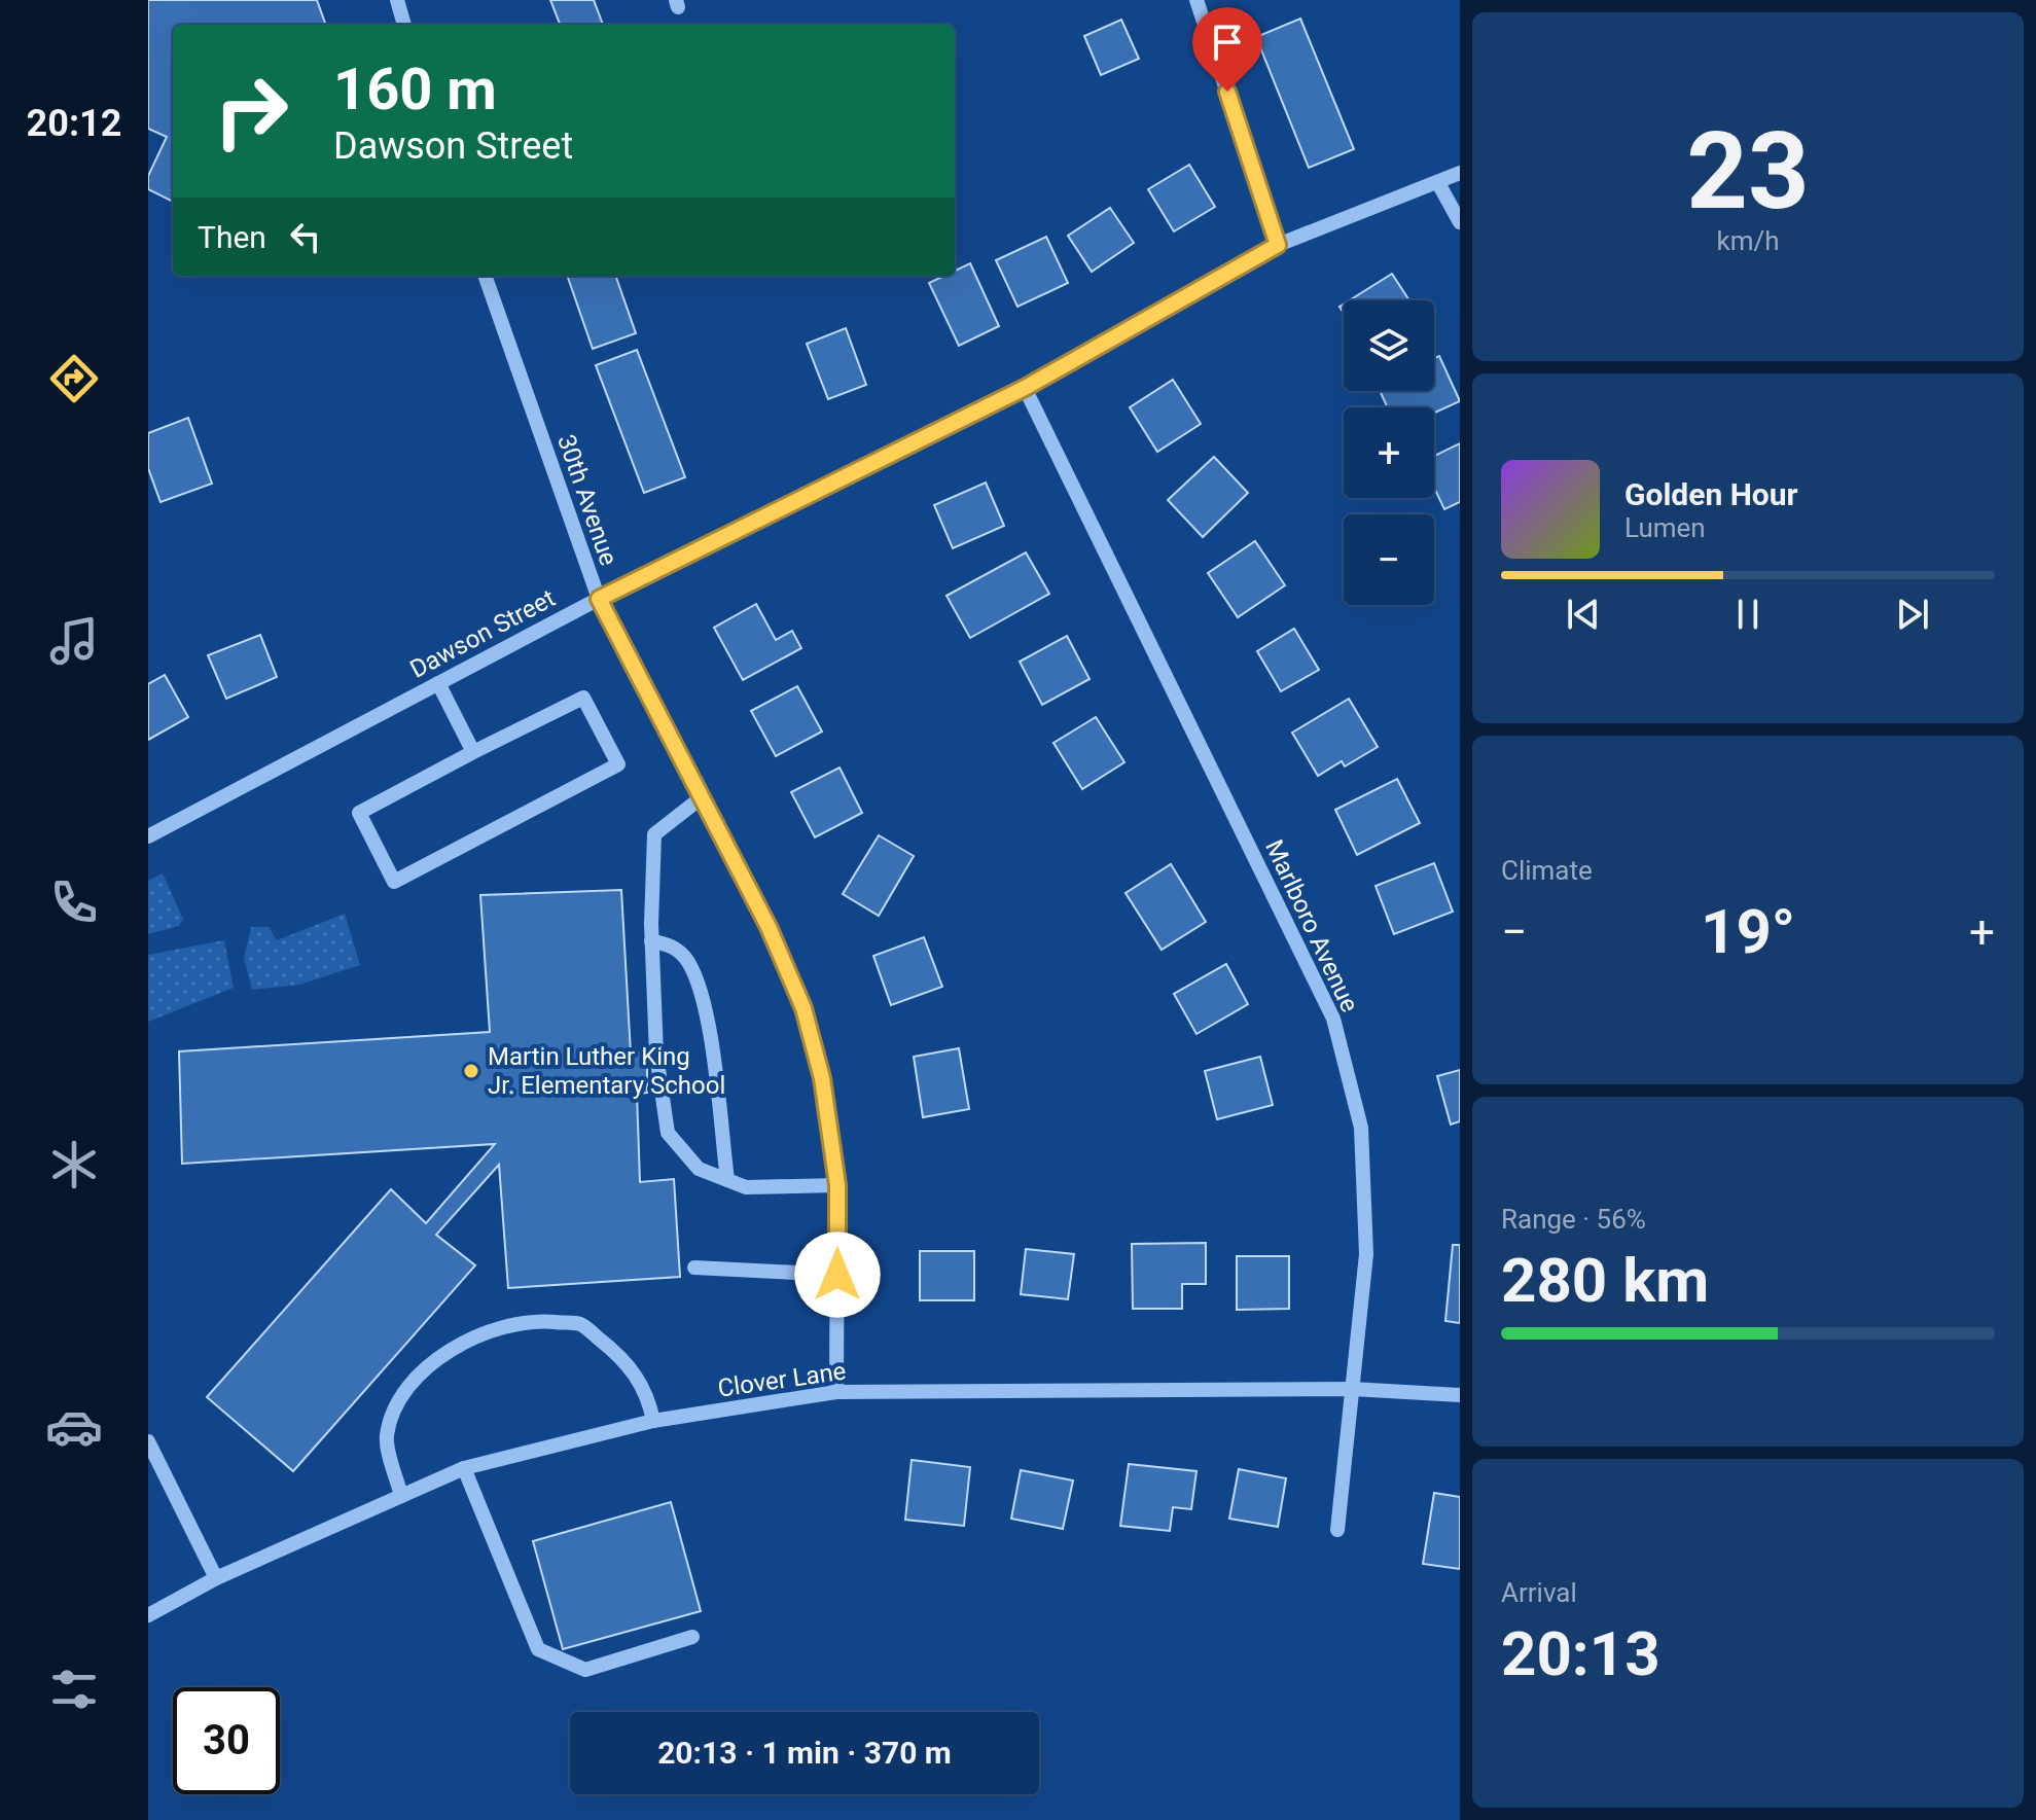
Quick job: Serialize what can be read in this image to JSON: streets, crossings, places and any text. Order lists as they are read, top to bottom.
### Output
{
  "streets": {
    "street": [
      "30th Avenue",
      "Dawson Street",
      "Marlboro Avenue",
      "Clover Lane"
    ]
  },
  "crossings": [
    ["30th Avenue", "Dawson Street"],
    ["30th Avenue", "Clover Lane"],
    ["Dawson Street", "Marlboro Avenue"],
    ["Marlboro Avenue", "Clover Lane"]
  ],
  "places": ["Martin Luther King Jr. Elementary School"],
  "page": {
    "tabs": "20:12",
    "tile": [
      ["23", "km/h"],
      "Climate",
      ["Range · 56%", "280 km"],
      ["Arrival", "20:13"]
    ],
    "turn": ["160 m", "Dawson Street"],
    "then": "Then",
    "map_buttons": ["+", "−"],
    "song": ["Golden Hour", "Lumen"],
    "heat": ["−", "19°", "+"],
    "limit": "30",
    "trip": "20:13 · 1 min · 370 m"
  }
}
